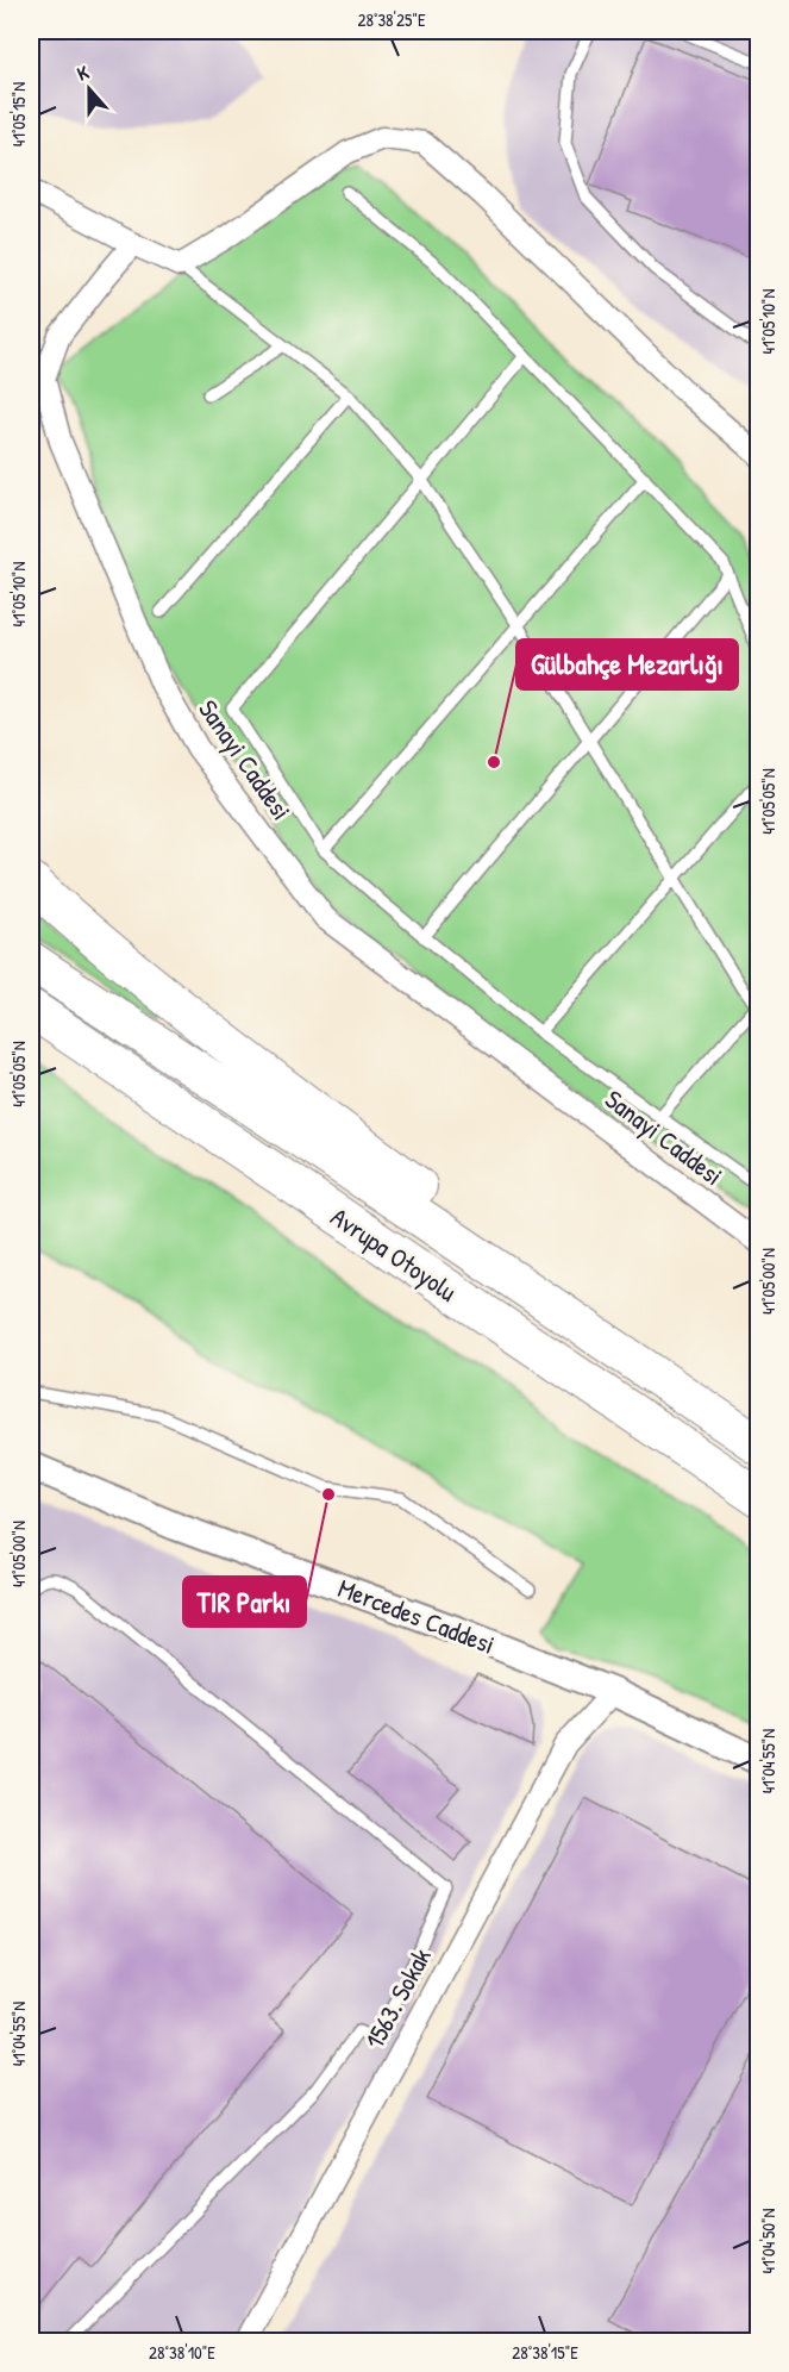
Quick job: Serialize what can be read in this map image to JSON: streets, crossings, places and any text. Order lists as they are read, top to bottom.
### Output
{
  "streets": {
    "highway": ["Avrupa Otoyolu"],
    "street": ["Sanayi Caddesi", "Mercedes Caddesi", "1563. Sokak"]
  },
  "crossings": [
    ["Mercedes Caddesi", "1563. Sokak"]
  ],
  "places": ["Gülbahçe Mezarlığı", "TIR Parkı"],
  "north": "top",
  "coordinates": [
    "28°38'25\"E",
    "41°05'15\"N",
    "41°05'10\"N",
    "41°05'05\"N",
    "41°05'00\"N",
    "41°04'55\"N",
    "41°04'50\"N",
    "28°38'10\"E",
    "28°38'15\"E"
  ]
}
